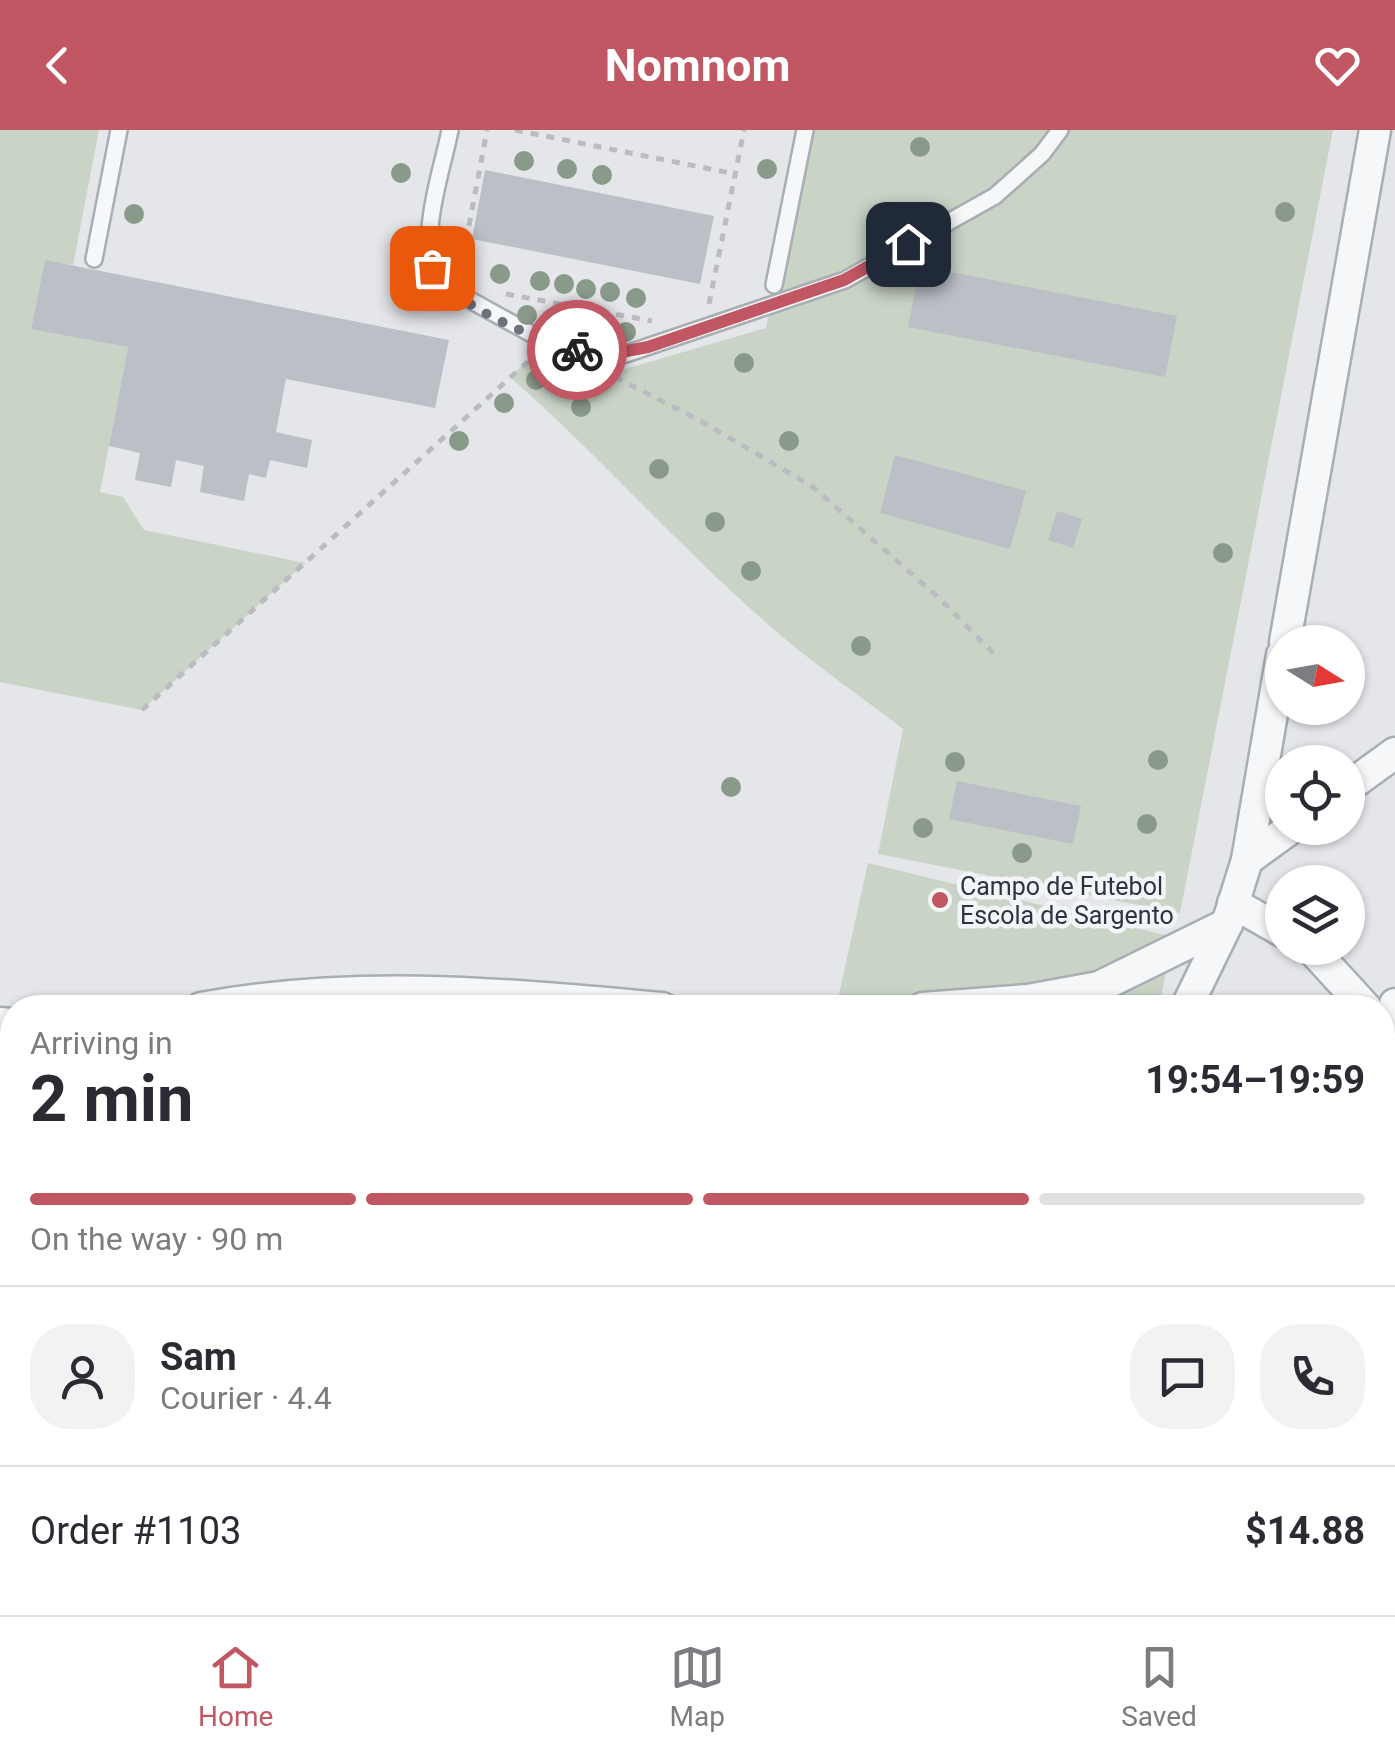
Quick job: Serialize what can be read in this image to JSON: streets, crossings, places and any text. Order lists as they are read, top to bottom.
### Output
{
  "places": ["Campo de Futebol Escola de Sargento"],
  "north": "right",
  "page": {
    "header": "Nomnom",
    "heading": ["2 min", "Arriving in", "19:54–19:59"],
    "panel": [
      "Sam",
      "Courier · 4.4",
      "Order #1103",
      "$14.88"
    ],
    "bar": "On the way · 90 m",
    "tabs": ["Home", "Map", "Saved"]
  }
}
